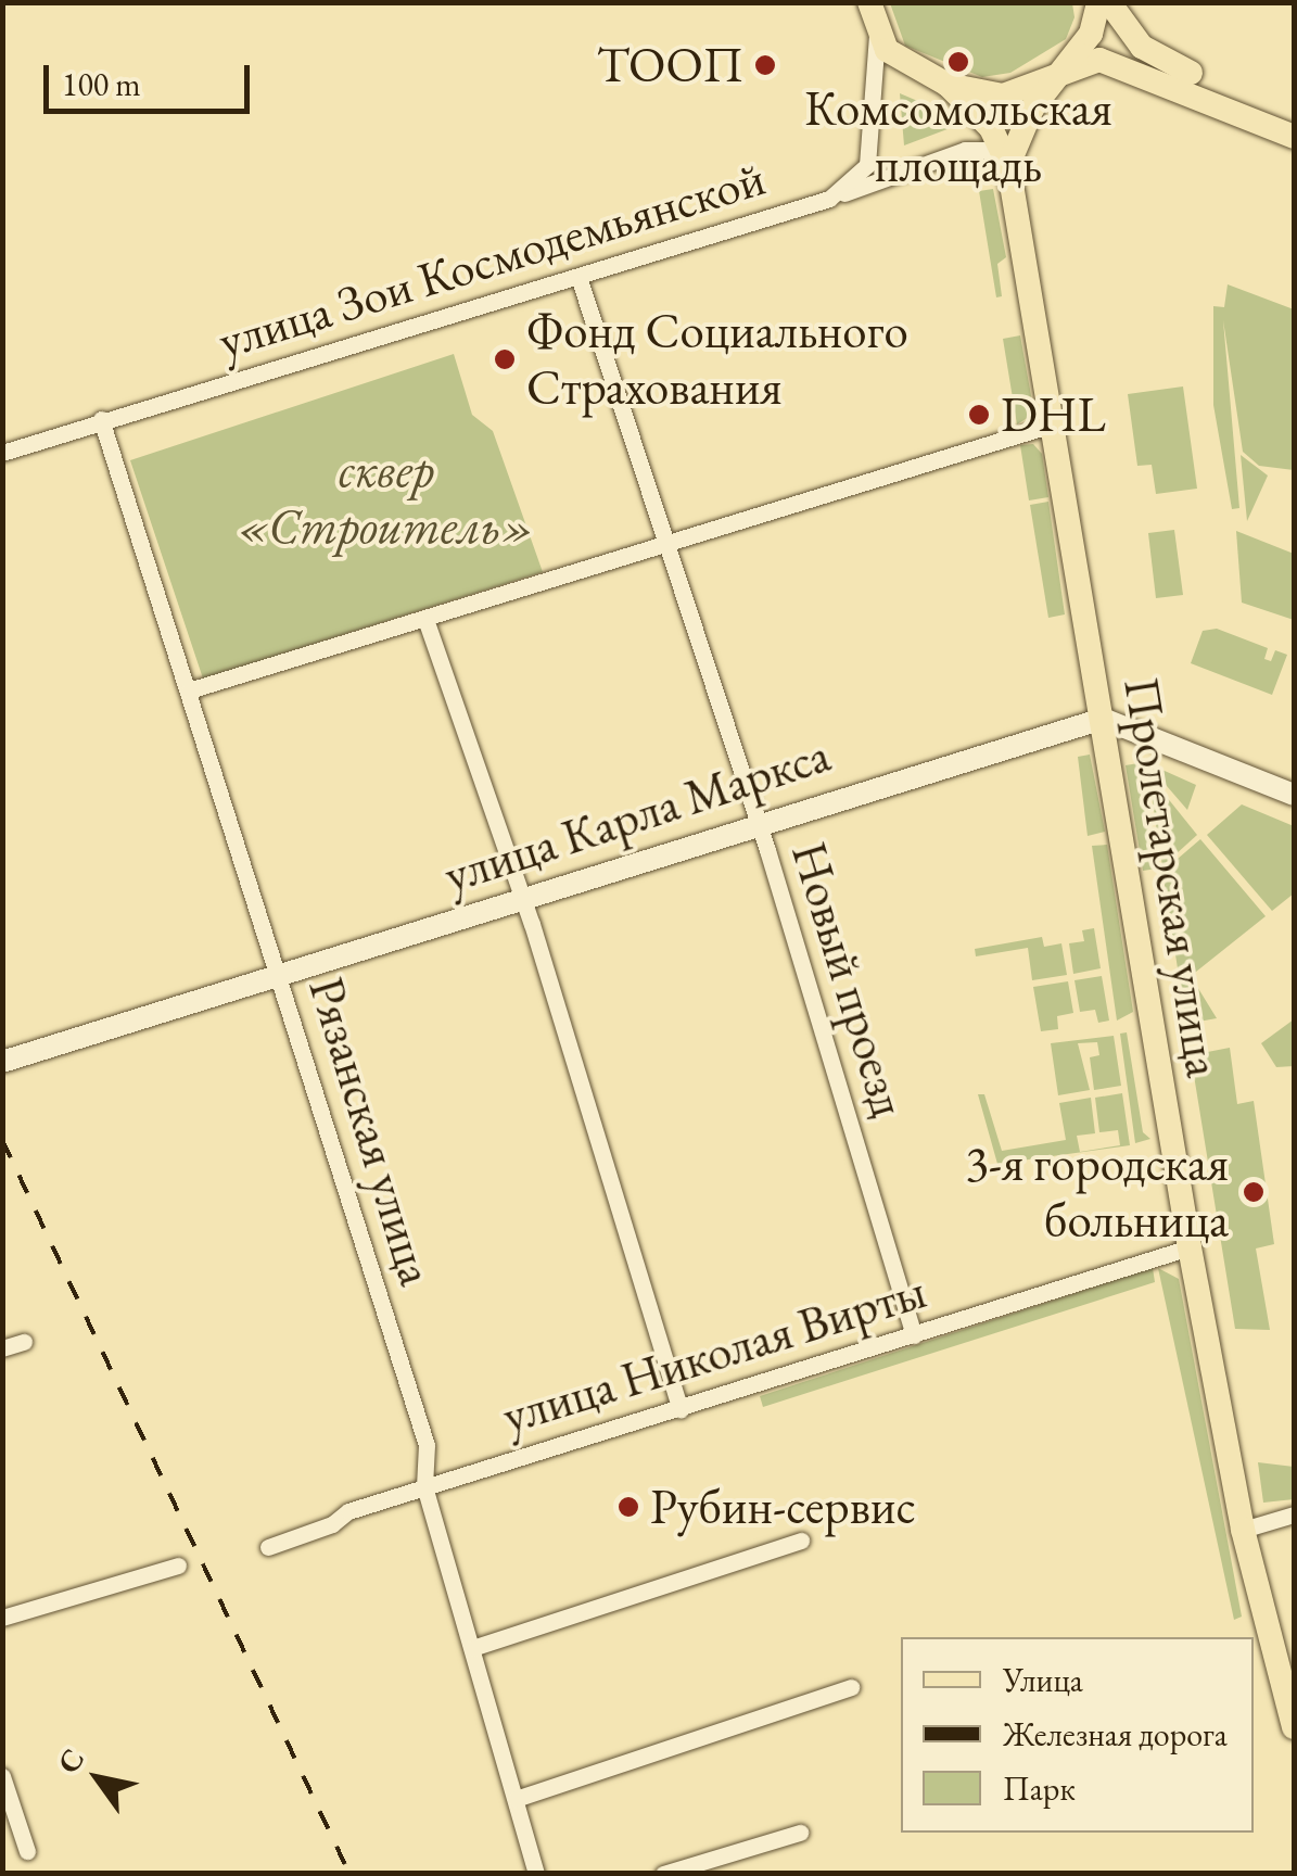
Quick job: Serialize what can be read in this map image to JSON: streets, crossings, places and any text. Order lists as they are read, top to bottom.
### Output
{
  "streets": {
    "main road": ["улица Карла Маркса", "Пролетарская улица"],
    "street": [
      "улица Зои Космодемьянской",
      "Новый проезд",
      "Рязанская улица",
      "улица Николая Вирты"
    ]
  },
  "crossings": [
    ["улица Зои Космодемьянской", "Новый проезд"],
    ["улица Зои Космодемьянской", "Рязанская улица"],
    ["улица Карла Маркса", "Пролетарская улица"],
    ["улица Карла Маркса", "Новый проезд"],
    ["улица Карла Маркса", "Рязанская улица"],
    ["Пролетарская улица", "улица Николая Вирты"],
    ["Новый проезд", "улица Николая Вирты"],
    ["Рязанская улица", "улица Николая Вирты"]
  ],
  "parks": ["сквер «Строитель»"],
  "places": [
    "Комсомольская площадь",
    "ТООП",
    "Фонд Социального Страхования",
    "DHL",
    "3-я городская больница",
    "Рубин-сервис"
  ],
  "legend": ["Улица", "Железная дорога", "Парк"],
  "scale_bar": "100 m",
  "north": "top left"
}
